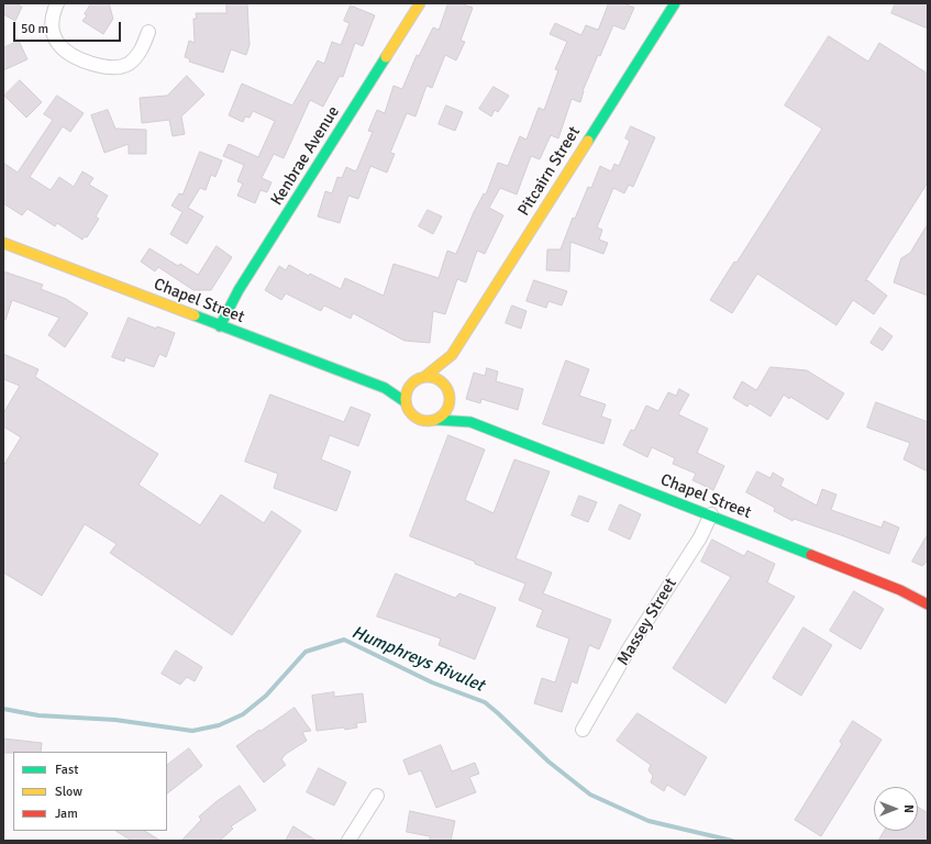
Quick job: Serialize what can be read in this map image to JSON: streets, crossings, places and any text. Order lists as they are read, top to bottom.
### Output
{
  "streets": {
    "street": [
      "Kenbrae Avenue",
      "Pitcairn Street",
      "Chapel Street",
      "Massey Street"
    ]
  },
  "crossings": [
    ["Kenbrae Avenue", "Chapel Street"],
    ["Pitcairn Street", "Chapel Street"],
    ["Chapel Street", "Massey Street"]
  ],
  "water": ["Humphreys Rivulet"],
  "legend": ["Fast", "Slow", "Jam"],
  "scale_bar": "50 m",
  "north": "right"
}
